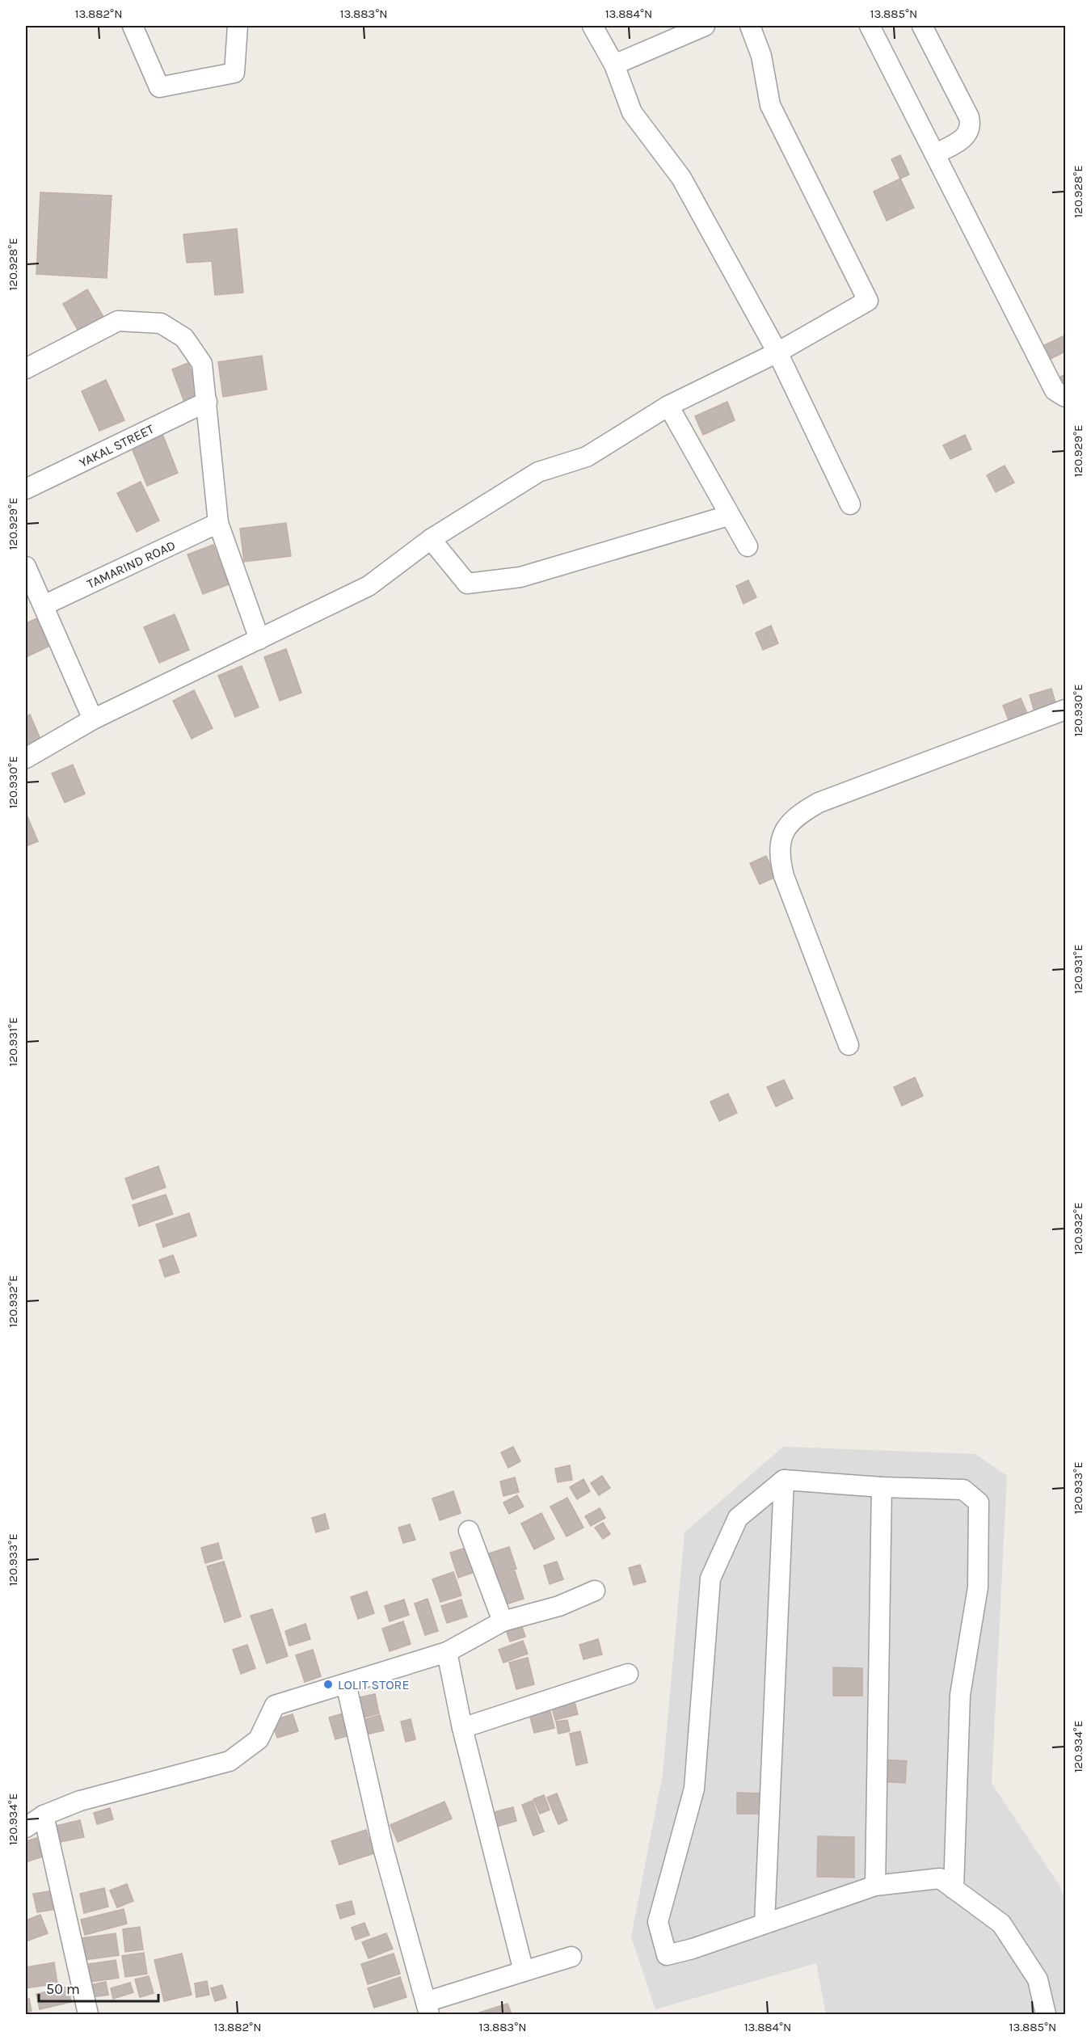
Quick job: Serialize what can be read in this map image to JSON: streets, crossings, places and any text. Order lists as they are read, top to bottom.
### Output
{
  "streets": {
    "street": ["YAKAL STREET", "TAMARIND ROAD"]
  },
  "places": ["LOLIT STORE"],
  "scale_bar": "50 m",
  "coordinates": [
    "13.882°N",
    "13.883°N",
    "13.884°N",
    "13.885°N",
    "120.928°E",
    "120.929°E",
    "120.930°E",
    "120.931°E",
    "120.932°E",
    "120.933°E",
    "120.934°E"
  ]
}
